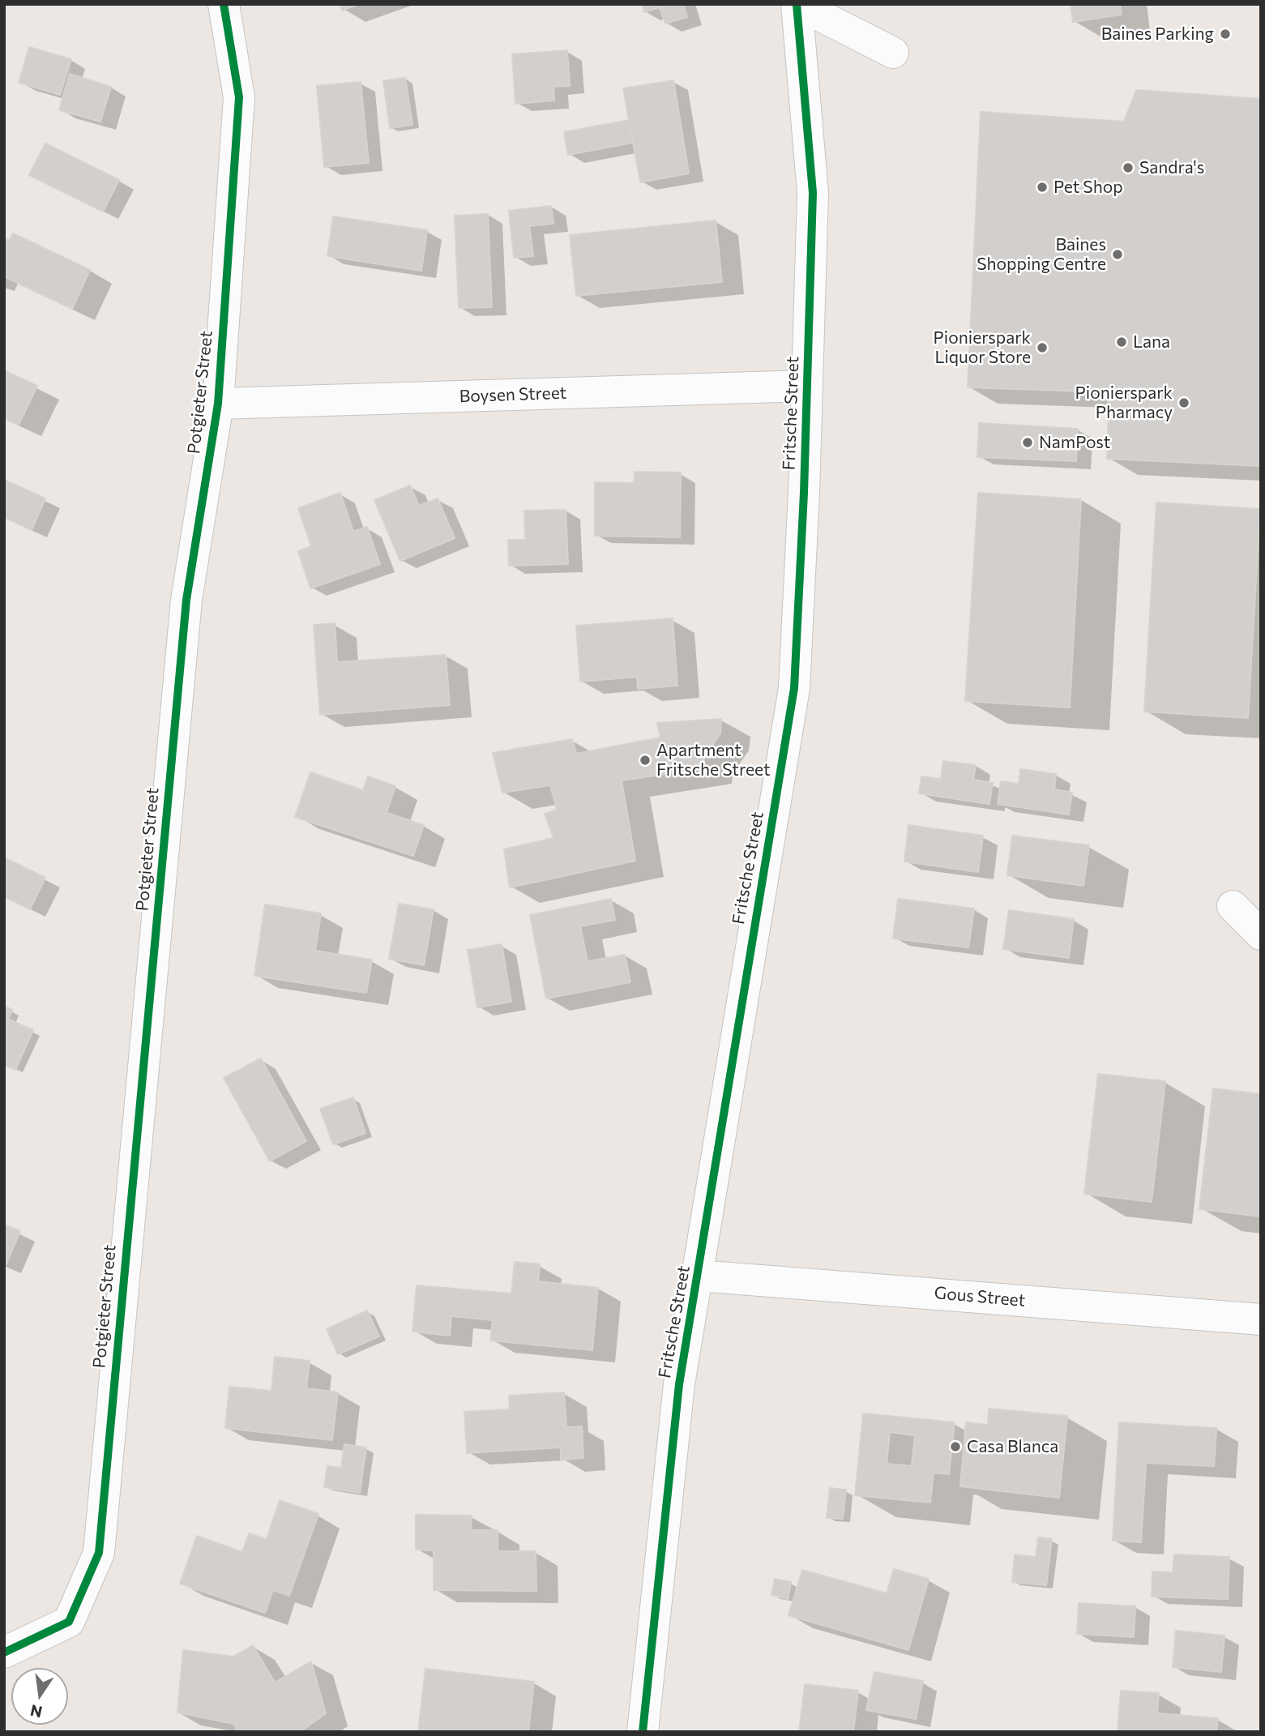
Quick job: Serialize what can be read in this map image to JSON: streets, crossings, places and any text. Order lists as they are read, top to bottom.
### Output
{
  "streets": {
    "street": [
      "Potgieter Street",
      "Boysen Street",
      "Fritsche Street",
      "Gous Street"
    ]
  },
  "crossings": [
    ["Potgieter Street", "Boysen Street"],
    ["Boysen Street", "Fritsche Street"],
    ["Fritsche Street", "Gous Street"]
  ],
  "places": [
    "Baines Parking",
    "Sandra's",
    "Pet Shop",
    "Baines Shopping Centre",
    "Lana",
    "Pionierspark Liquor Store",
    "Pionierspark Pharmacy",
    "NamPost",
    "Apartment Fritsche Street",
    "Casa Blanca"
  ],
  "north": "bottom"
}
